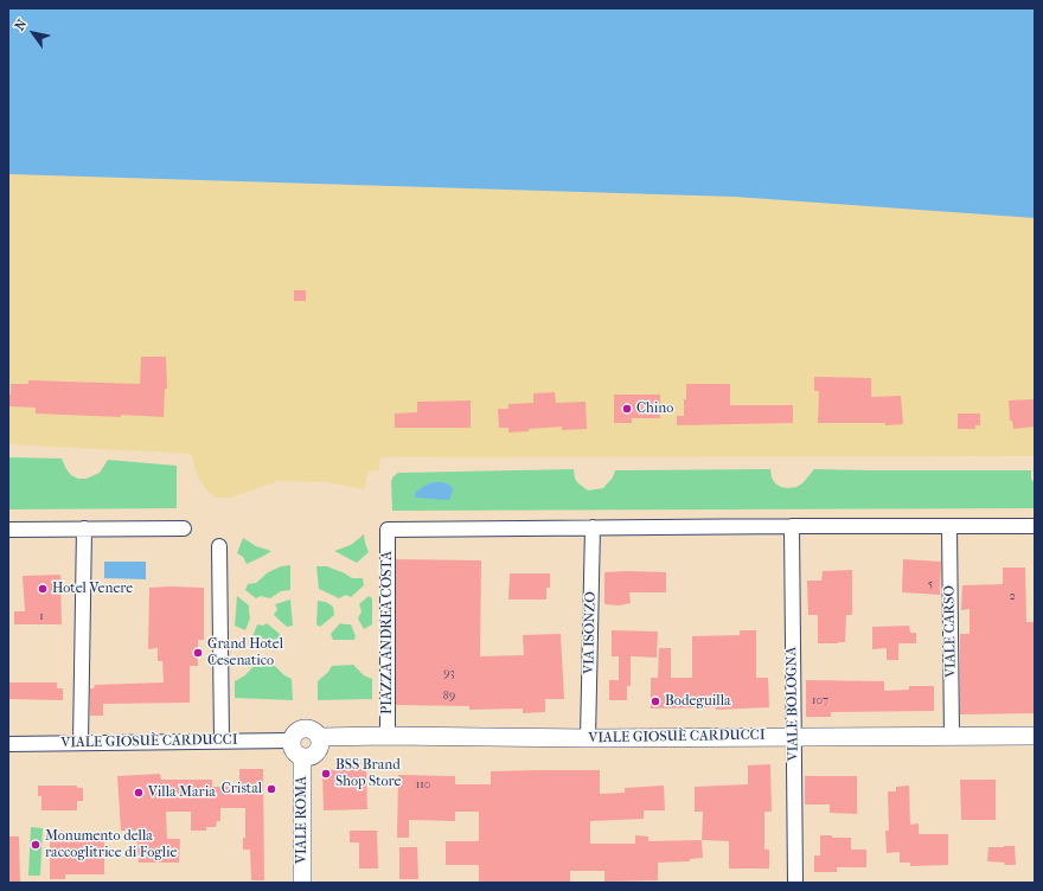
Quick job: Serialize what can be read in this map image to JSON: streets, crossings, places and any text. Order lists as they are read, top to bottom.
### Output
{
  "streets": {
    "street": [
      "VIALE CARSO",
      "PIAZZA ANDREA COSTA",
      "VIA ISONZO",
      "VIALE BOLOGNA",
      "VIALE GIOSUÈ CARDUCCI",
      "VIALE ROMA"
    ]
  },
  "crossings": [
    ["VIALE CARSO", "VIALE GIOSUÈ CARDUCCI"],
    ["PIAZZA ANDREA COSTA", "VIA ISONZO"],
    ["PIAZZA ANDREA COSTA", "VIALE GIOSUÈ CARDUCCI"],
    ["VIA ISONZO", "VIALE GIOSUÈ CARDUCCI"],
    ["VIALE BOLOGNA", "VIALE GIOSUÈ CARDUCCI"],
    ["VIALE GIOSUÈ CARDUCCI", "VIALE ROMA"]
  ],
  "places": [
    "Chino",
    "Hotel Venere",
    "Grand Hotel Cesenatico",
    "Bodeguilla",
    "BSS Brand Shop Store",
    "Cristal",
    "Villa Maria",
    "Monumento della raccoglitrice di Foglie"
  ],
  "house_numbers": [
    "5",
    "2",
    "1",
    "93",
    "89",
    "107",
    "110"
  ],
  "north": "top left"
}
